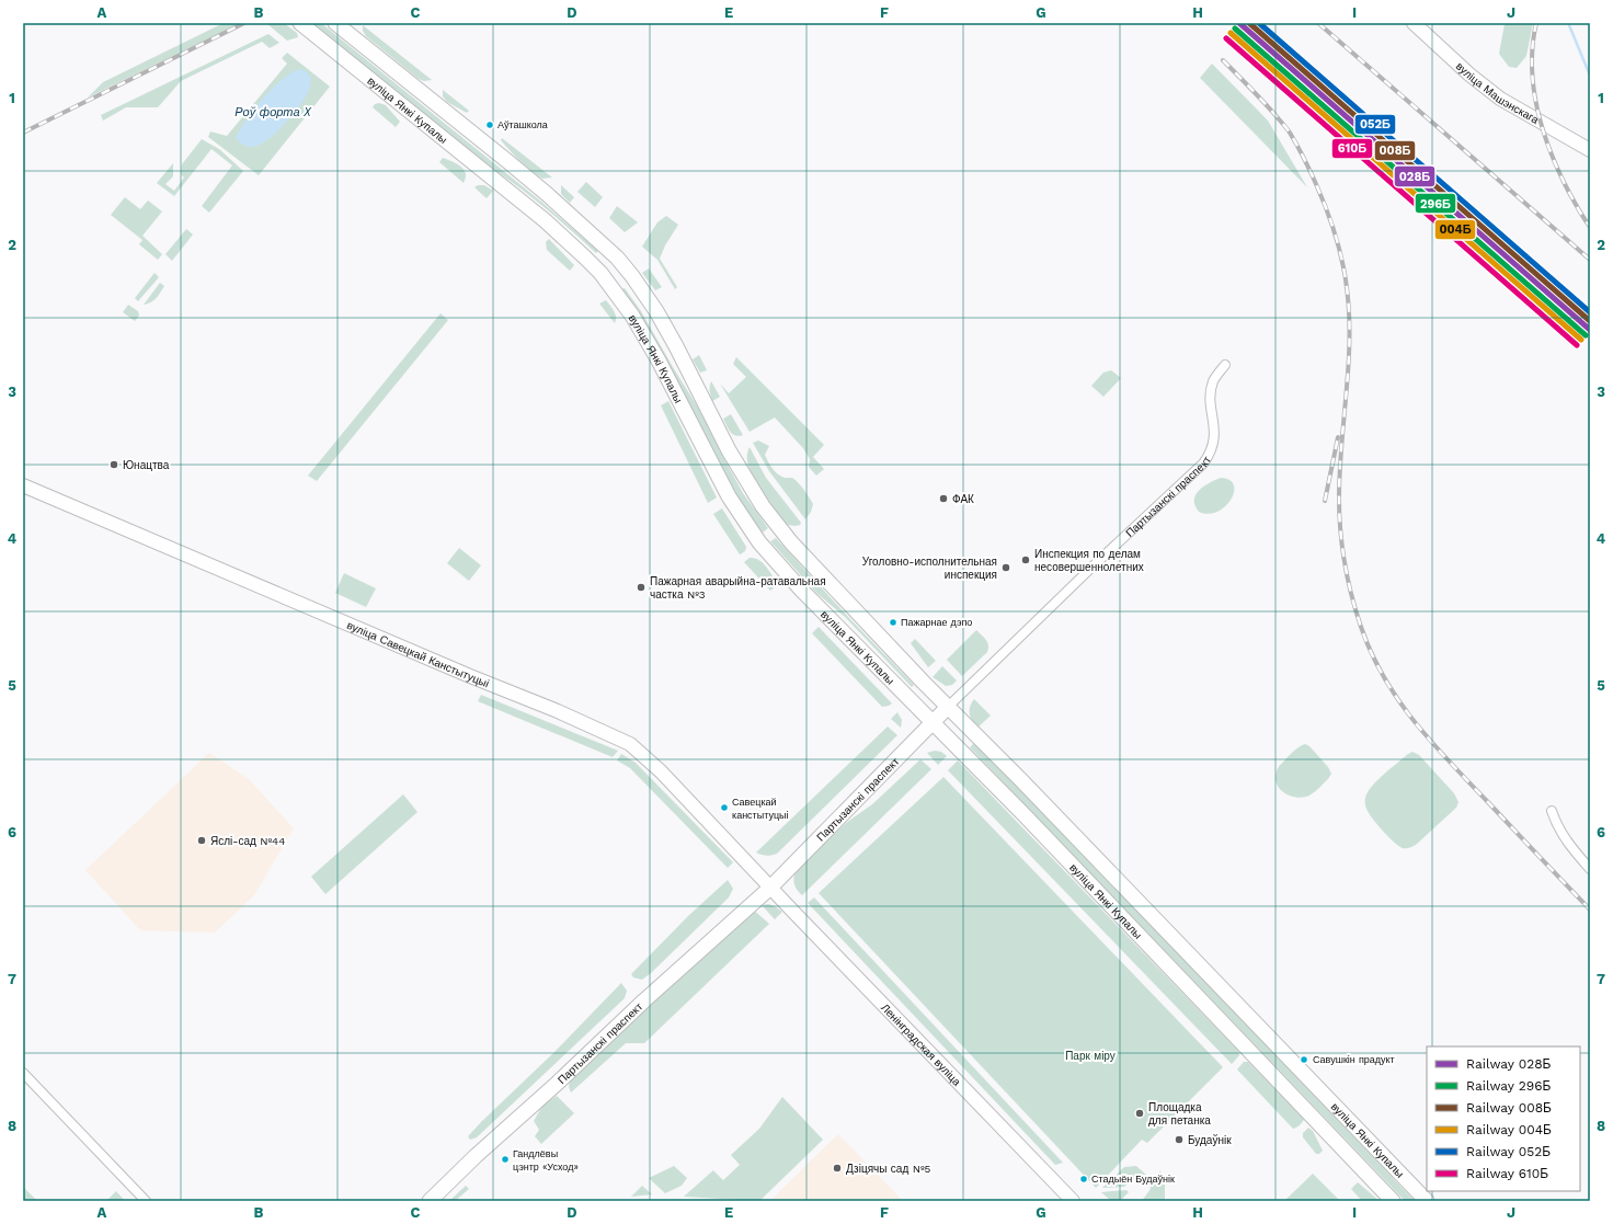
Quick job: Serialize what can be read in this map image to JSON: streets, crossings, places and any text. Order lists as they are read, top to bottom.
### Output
{
  "streets": {
    "main road": [
      "вуліца Машэнскага",
      "вуліца Янкі Купалы",
      "Партызанскі праспект",
      "вуліца Савецкай Канстытуцыі",
      "Ленінградская вуліца"
    ]
  },
  "crossings": [
    ["вуліца Янкі Купалы", "Партызанскі праспект"],
    ["Партызанскі праспект", "вуліца Савецкай Канстытуцыі"],
    ["Партызанскі праспект", "Ленінградская вуліца"],
    ["вуліца Савецкай Канстытуцыі", "Ленінградская вуліца"]
  ],
  "water": ["Роў форта X"],
  "parks": ["Парк міру"],
  "places": [
    "Аўташкола",
    "Юнацтва",
    "ФАК",
    "Инспекция по делам несовершеннолетних",
    "Уголовно-исполнительная инспекция",
    "Пажарная аварыйна-ратавальная частка №3",
    "Пажарнае дэпо",
    "Савецкай канстытуцыі",
    "Яслі-сад №44",
    "Савушкін прадукт",
    "Площадка для петанка",
    "Будаўнік",
    "Гандлёвы цэнтр «Усход»",
    "Дзіцячы сад №5",
    "Стадыён Будаўнік"
  ],
  "lines": [
    "rail line 028Б",
    "rail line 008Б",
    "rail line 052Б",
    "rail line 296Б",
    "rail line 004Б",
    "rail line 610Б"
  ],
  "legend": [
    "Railway 028Б",
    "Railway 296Б",
    "Railway 008Б",
    "Railway 004Б",
    "Railway 052Б",
    "Railway 610Б"
  ],
  "grid": {
    "columns": [
      "A",
      "B",
      "C",
      "D",
      "E",
      "F",
      "G",
      "H",
      "I",
      "J"
    ],
    "rows": [
      "1",
      "2",
      "3",
      "4",
      "5",
      "6",
      "7",
      "8"
    ]
  }
}
